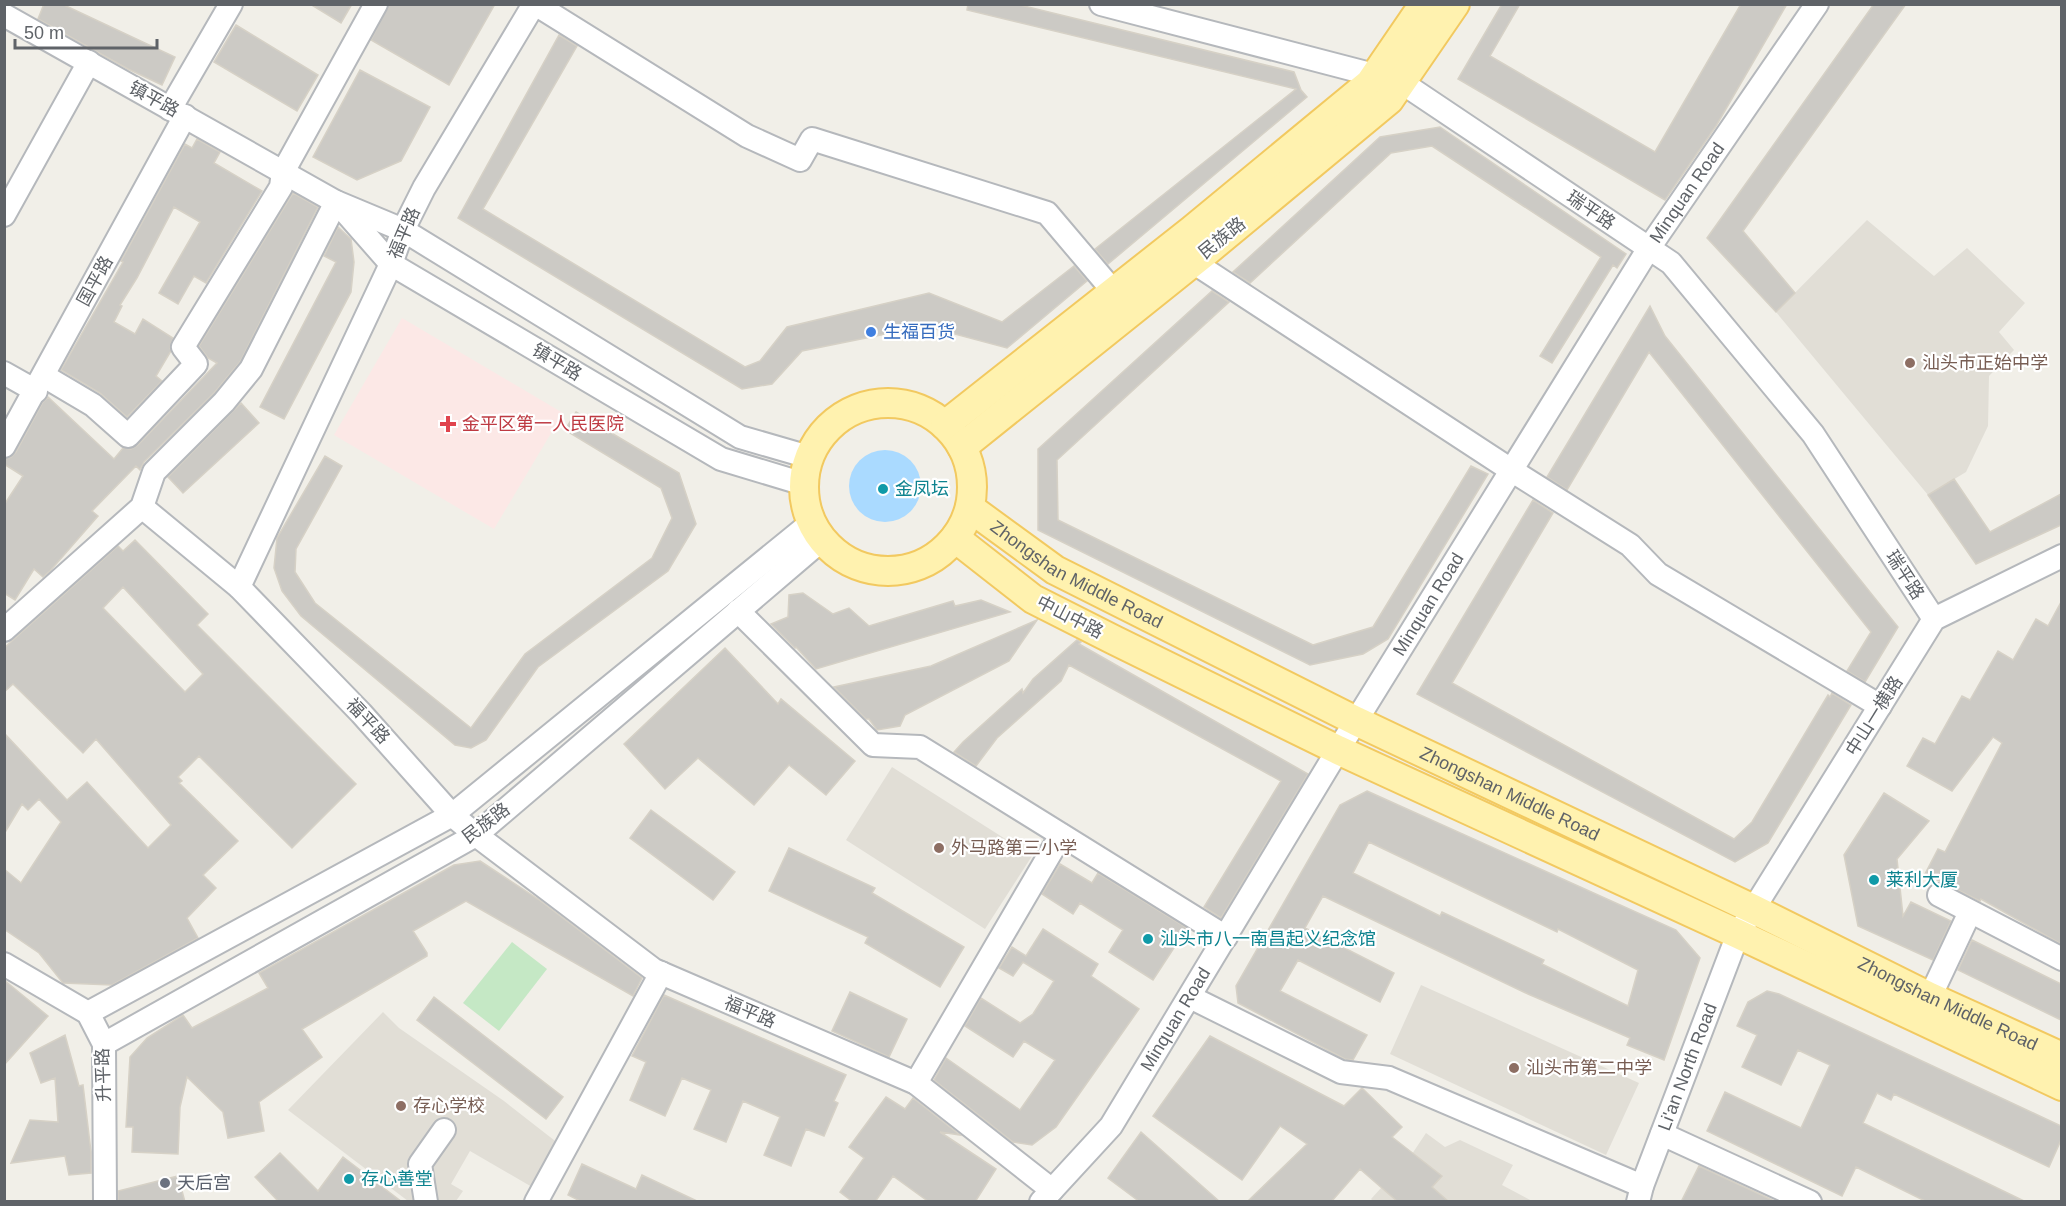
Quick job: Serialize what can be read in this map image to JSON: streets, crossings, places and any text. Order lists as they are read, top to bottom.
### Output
{
  "streets": {
    "main road": ["民族路", "Zhongshan Middle Road", "中山中路"],
    "street": [
      "镇平路",
      "Minquan Road",
      "瑞平路",
      "福平路",
      "国平路",
      "中山一横路",
      "Li'an North Road",
      "升平路"
    ]
  },
  "crossings": [
    ["镇平路", "福平路"],
    ["镇平路", "民族路"],
    ["镇平路", "国平路"],
    ["镇平路", "Zhongshan Middle Road"],
    ["镇平路", "中山中路"],
    ["Minquan Road", "瑞平路"],
    ["Minquan Road", "福平路"],
    ["Minquan Road", "Zhongshan Middle Road"],
    ["Minquan Road", "中山中路"],
    ["瑞平路", "民族路"],
    ["瑞平路", "中山一横路"],
    ["福平路", "民族路"],
    ["民族路", "Zhongshan Middle Road"],
    ["民族路", "中山中路"],
    ["民族路", "升平路"],
    ["Zhongshan Middle Road", "中山中路"],
    ["Zhongshan Middle Road", "中山一横路"],
    ["Zhongshan Middle Road", "Li'an North Road"],
    ["中山一横路", "Li'an North Road"]
  ],
  "places": {
    "other": [
      "生福百货",
      "汕头市正始中学",
      "金凤坛",
      "外马路第三小学",
      "莱利大厦",
      "汕头市八一南昌起义纪念馆",
      "汕头市第二中学",
      "存心学校",
      "存心善堂",
      "天后宫"
    ],
    "health": ["金平区第一人民医院"]
  },
  "scale_bar": "50 m"
}
